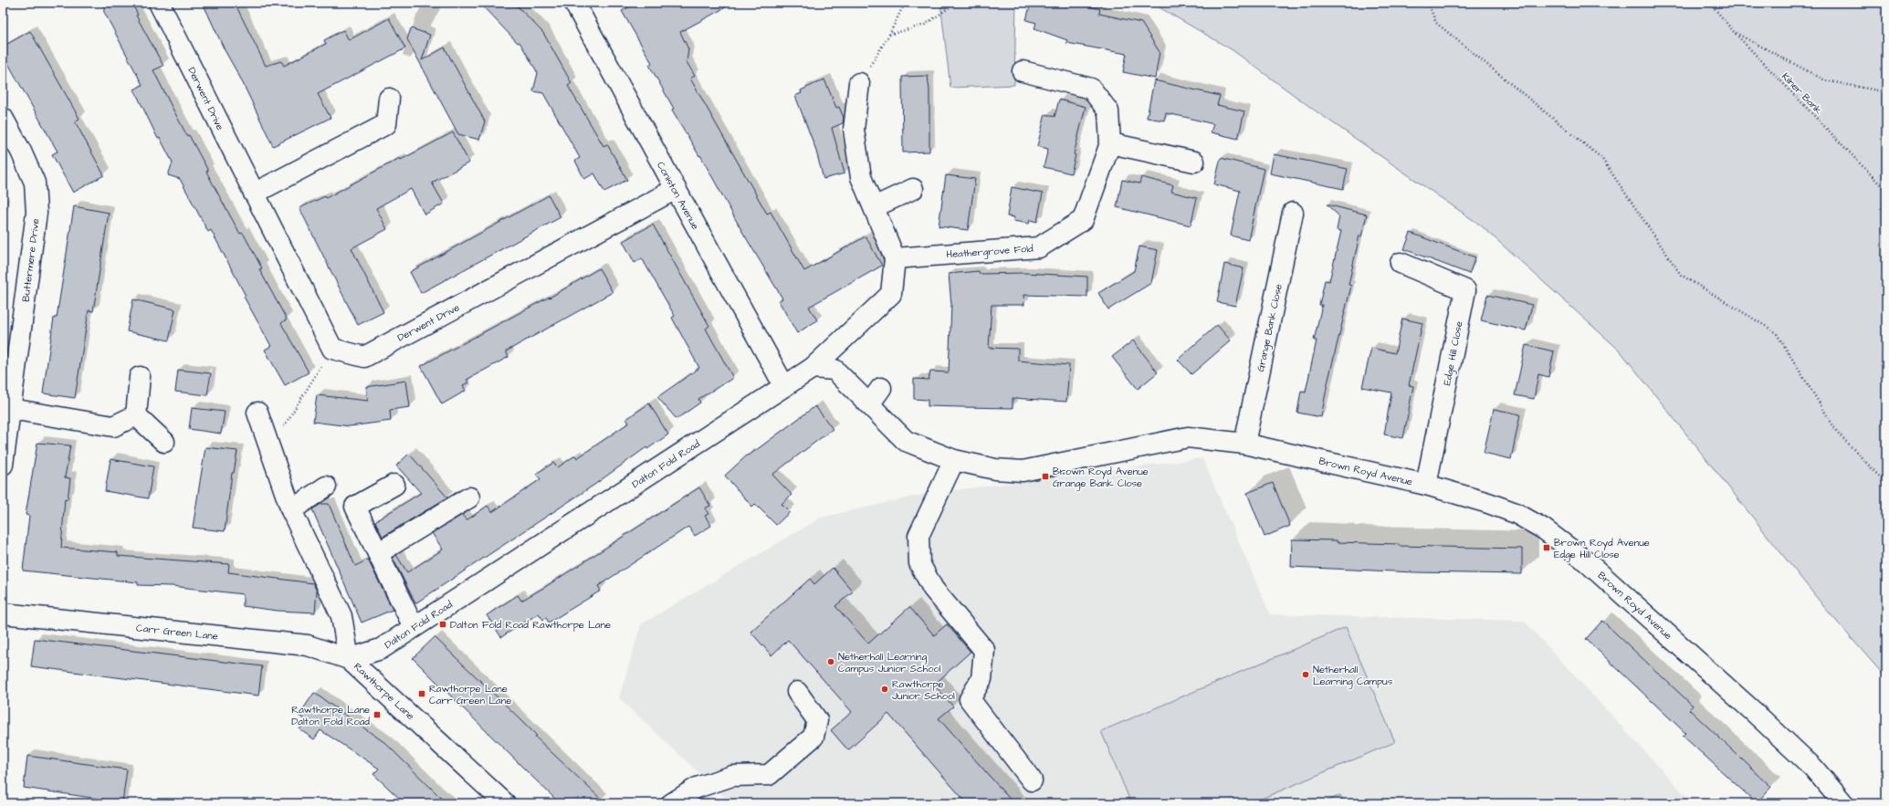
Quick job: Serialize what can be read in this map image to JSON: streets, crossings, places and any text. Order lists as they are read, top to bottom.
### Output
{
  "streets": {
    "street": [
      "Derwent Drive",
      "Coniston Avenue",
      "Heathergrove Fold",
      "Buttermere Drive",
      "Grange Bank Close",
      "Edge Hill Close",
      "Dalton Fold Road",
      "Brown Royd Avenue",
      "Carr Green Lane",
      "Rawthorpe Lane"
    ],
    "path": ["Kilner Bank"]
  },
  "crossings": [
    ["Derwent Drive", "Coniston Avenue"],
    ["Coniston Avenue", "Dalton Fold Road"],
    ["Heathergrove Fold", "Dalton Fold Road"],
    ["Grange Bank Close", "Brown Royd Avenue"],
    ["Edge Hill Close", "Brown Royd Avenue"],
    ["Dalton Fold Road", "Brown Royd Avenue"],
    ["Dalton Fold Road", "Carr Green Lane"],
    ["Dalton Fold Road", "Rawthorpe Lane"],
    ["Carr Green Lane", "Rawthorpe Lane"]
  ],
  "places": {
    "transit": [
      "Brown Royd Avenue Grange Bank Close",
      "Brown Royd Avenue Edge Hill Close",
      "Dalton Fold Road Rawthorpe Lane",
      "Rawthorpe Lane Carr Green Lane",
      "Rawthorpe Lane Dalton Fold Road"
    ],
    "other": ["Netherhall Learning Campus Junior School", "Netherhall Learning Campus", "Rawthorpe Junior School"]
  }
}
